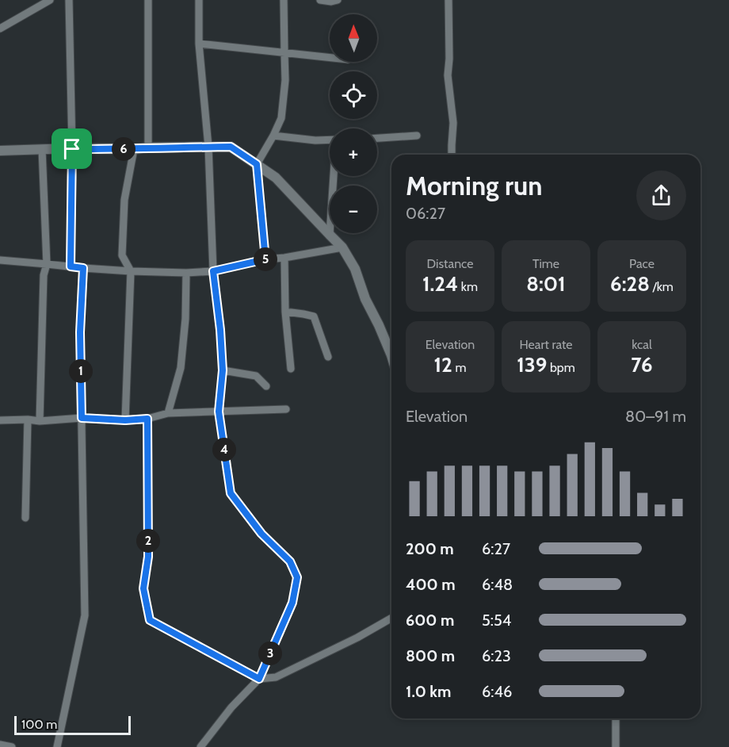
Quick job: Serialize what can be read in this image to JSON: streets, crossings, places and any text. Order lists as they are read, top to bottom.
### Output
{
  "scale_bar": "100 m",
  "north": "top",
  "page": {
    "map_buttons": ["+", "−"],
    "pins": [
      "6",
      "5",
      "1",
      "4",
      "2",
      "3"
    ],
    "heading": ["Morning run", "06:27"],
    "stats": [
      ["Distance", "1.24 km"],
      ["Time", "8:01"],
      ["Pace", "6:28 /km"],
      ["Elevation", "12 m"],
      ["Heart rate", "139 bpm"],
      ["kcal", "76"]
    ],
    "chart": ["Elevation", "80–91 m"],
    "list": [
      {
        "name": "200 m",
        "note": "6:27"
      },
      {
        "name": "400 m",
        "note": "6:48"
      },
      {
        "name": "600 m",
        "note": "5:54"
      },
      {
        "name": "800 m",
        "note": "6:23"
      },
      {
        "name": "1.0 km",
        "note": "6:46"
      }
    ],
    "scale": "100 m"
  }
}
